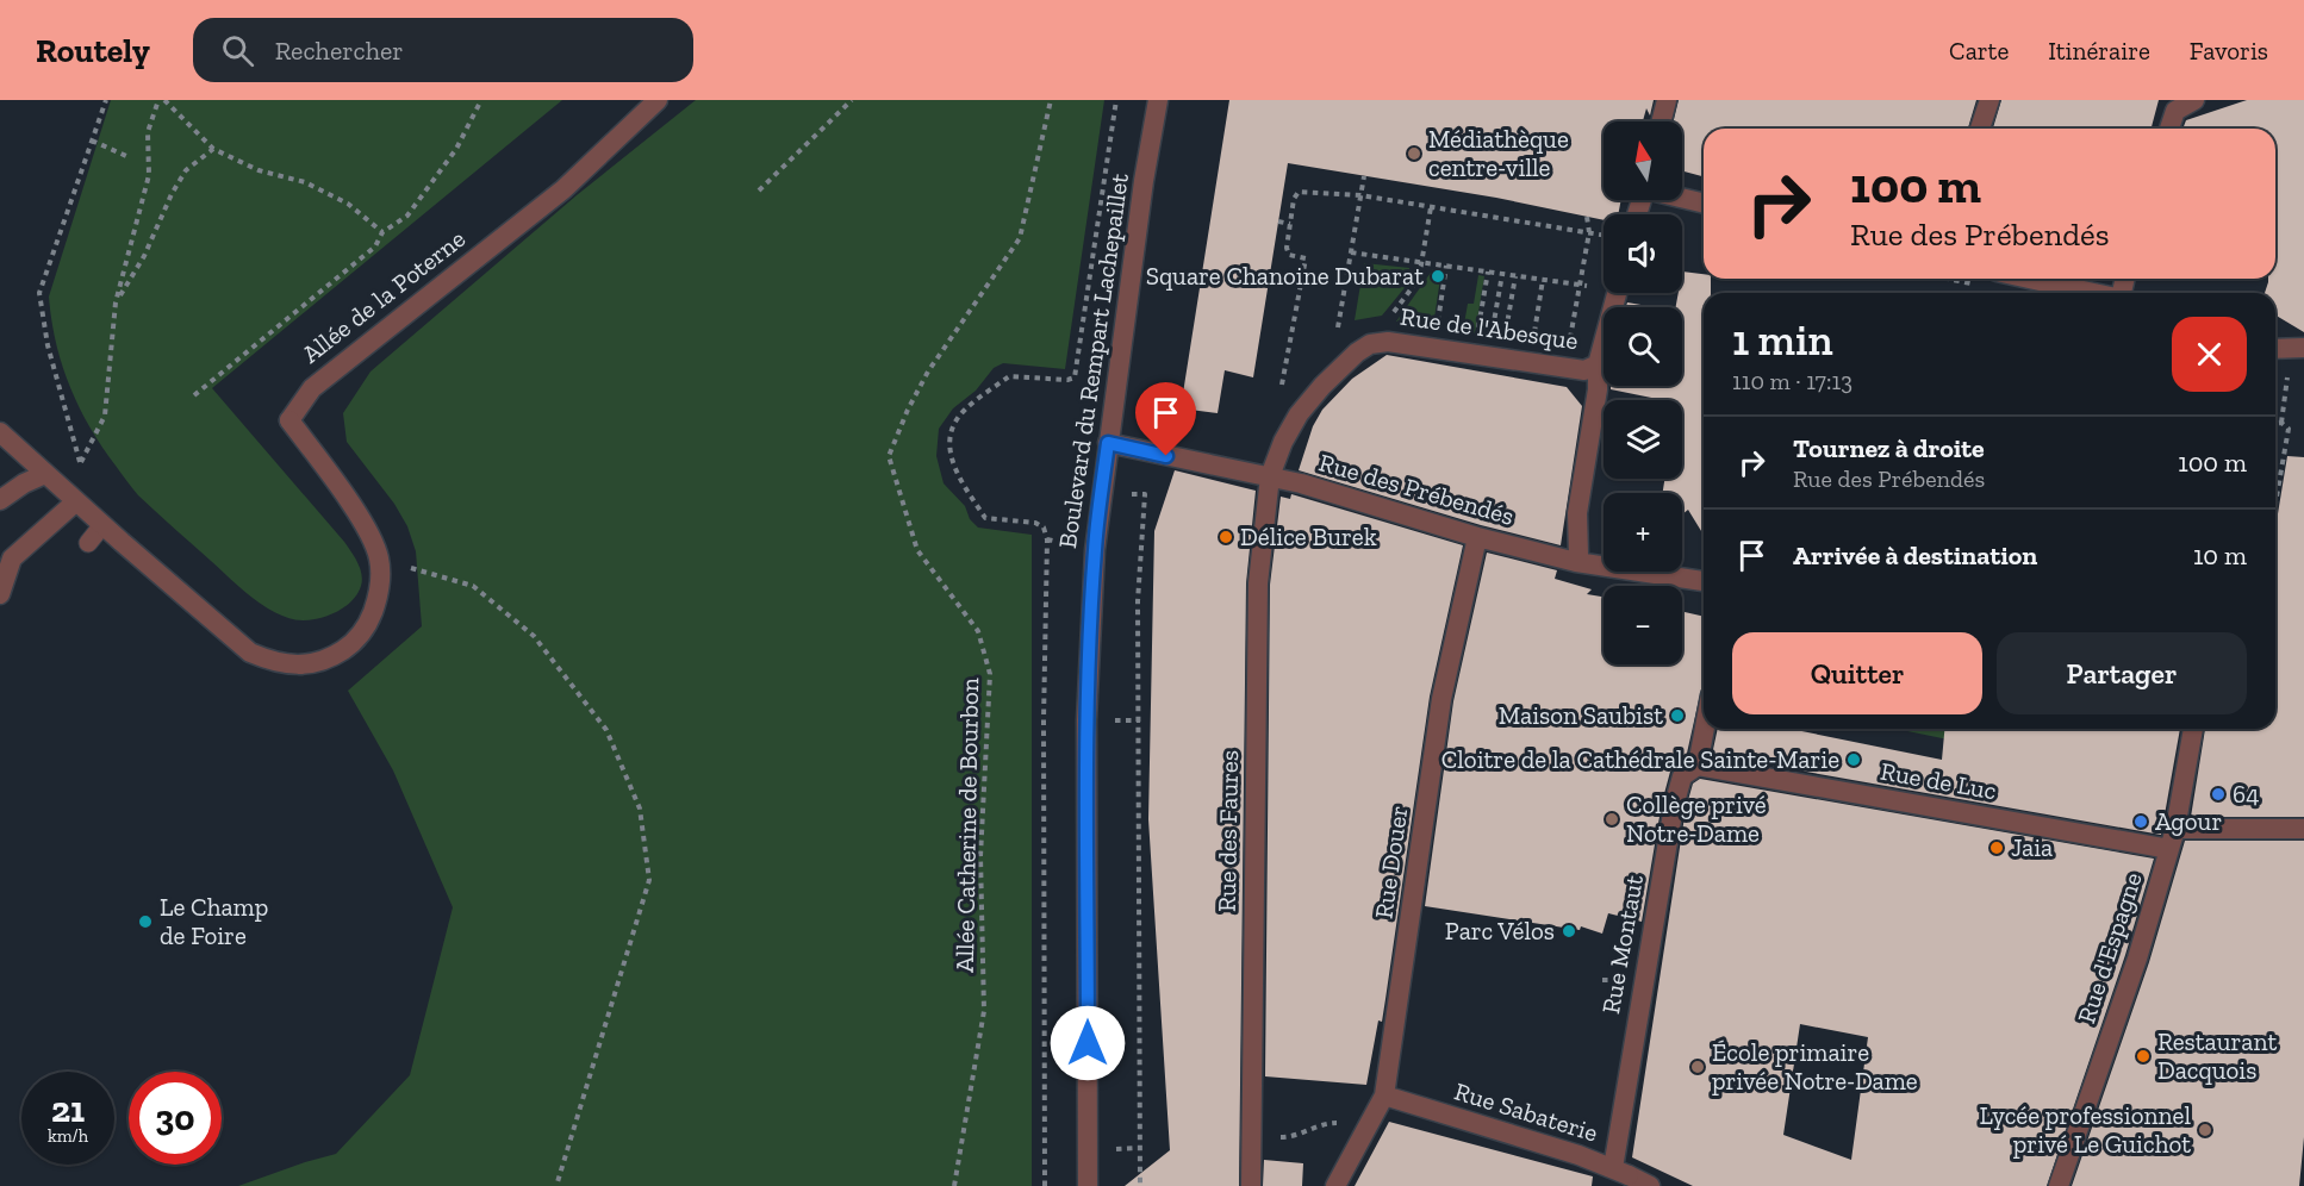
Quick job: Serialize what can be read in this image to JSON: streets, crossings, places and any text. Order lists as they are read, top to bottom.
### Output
{
  "streets": {
    "street": [
      "Allée de la Poterne",
      "Rue de l'Abesque",
      "Boulevard du Rempart Lachepaillet",
      "Rue des Prébendés",
      "Rue de Luc",
      "Rue des Faures",
      "Rue Douer",
      "Rue Montaut",
      "Rue d'Espagne",
      "Rue Sabaterie"
    ],
    "path": ["Allée Catherine de Bourbon"]
  },
  "crossings": [
    ["Rue de l'Abesque", "Rue des Prébendés"],
    ["Rue de l'Abesque", "Rue des Faures"],
    ["Boulevard du Rempart Lachepaillet", "Rue des Prébendés"],
    ["Rue des Prébendés", "Rue des Faures"],
    ["Rue des Prébendés", "Rue Douer"],
    ["Rue de Luc", "Rue Montaut"],
    ["Rue de Luc", "Rue d'Espagne"],
    ["Rue Douer", "Rue Sabaterie"],
    ["Rue Montaut", "Rue Sabaterie"]
  ],
  "places": [
    "Médiathèque centre-ville",
    "Square Chanoine Dubarat",
    "Délice Burek",
    "Maison Saubist",
    "Cloitre de la Cathédrale Sainte-Marie",
    "64",
    "Collège privé Notre-Dame",
    "Agour",
    "Jaia",
    "Le Champ de Foire",
    "Parc Vélos",
    "Restaurant Dacquois",
    "École primaire privée Notre-Dame",
    "Lycée professionnel privé Le Guichot"
  ],
  "north": "top",
  "page": {
    "header": "Routely",
    "search": "Rechercher",
    "nav": ["Carte", "Itinéraire", "Favoris"],
    "map_buttons": ["+", "−"],
    "turn": ["100 m", "Rue des Prébendés"],
    "heading": ["1 min", "110 m · 17:13"],
    "list": [
      {
        "name": "Tournez à droite",
        "note": "Rue des Prébendés",
        "value": "100 m"
      },
      {
        "name": "Arrivée à destination",
        "value": "10 m"
      }
    ],
    "buttons": ["Quitter", "Partager"],
    "speed": "21 km/h",
    "limit": "30"
  }
}
